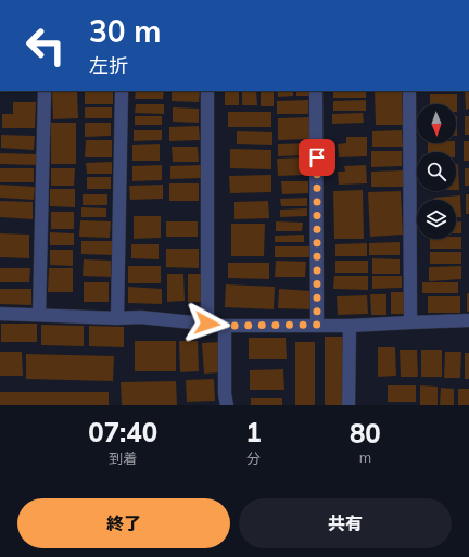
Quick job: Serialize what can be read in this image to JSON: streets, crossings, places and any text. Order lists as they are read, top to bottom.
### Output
{
  "north": "bottom",
  "page": {
    "turn": ["30 m", "左折"],
    "eta": [
      "07:40",
      "到着",
      "1",
      "分",
      "80",
      "m"
    ],
    "buttons": ["終了", "共有"]
  }
}
